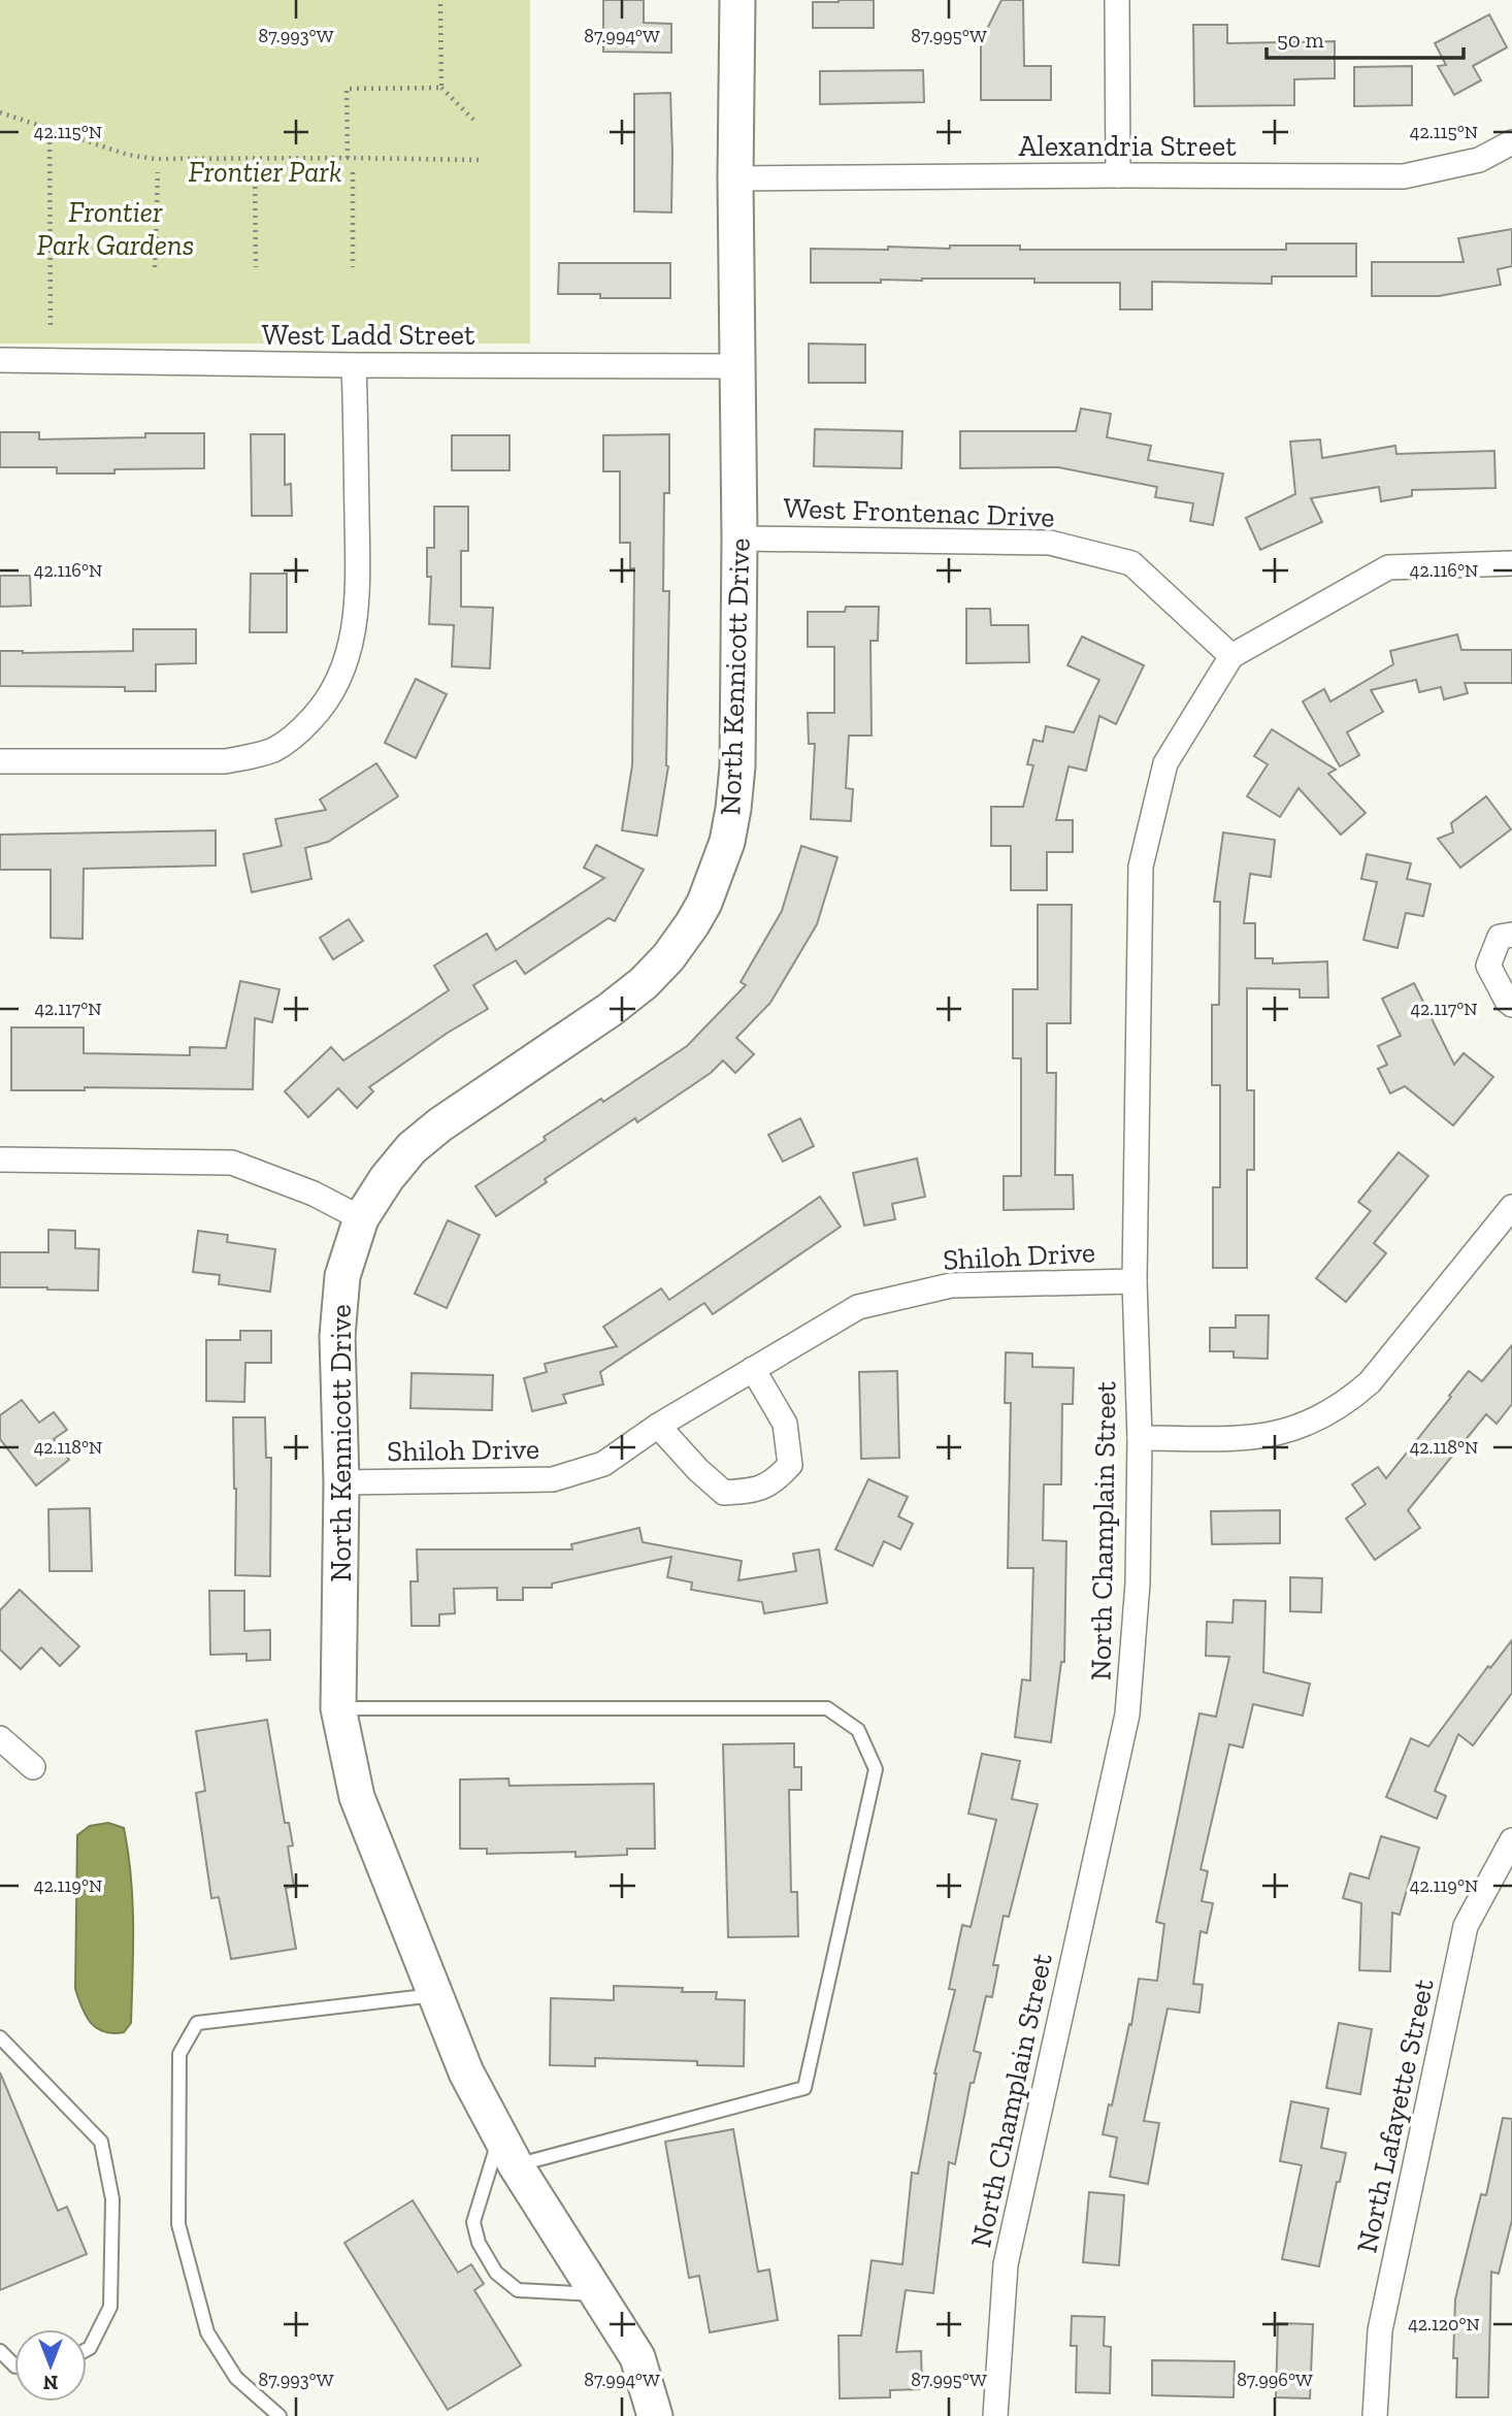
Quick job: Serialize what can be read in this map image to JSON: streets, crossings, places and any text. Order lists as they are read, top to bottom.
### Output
{
  "streets": {
    "street": [
      "Alexandria Street",
      "West Ladd Street",
      "West Frontenac Drive",
      "North Kennicott Drive",
      "Shiloh Drive",
      "North Champlain Street",
      "North Lafayette Street"
    ]
  },
  "crossings": [
    ["Alexandria Street", "North Kennicott Drive"],
    ["West Ladd Street", "North Kennicott Drive"],
    ["West Frontenac Drive", "North Kennicott Drive"],
    ["West Frontenac Drive", "North Champlain Street"],
    ["North Kennicott Drive", "Shiloh Drive"],
    ["Shiloh Drive", "North Champlain Street"]
  ],
  "parks": ["Frontier Park", "Frontier Park Gardens"],
  "scale_bar": "50 m",
  "north": "bottom",
  "coordinates": [
    "87.993°W",
    "87.994°W",
    "87.995°W",
    "42.115°N",
    "42.116°N",
    "42.117°N",
    "42.118°N",
    "42.119°N",
    "42.120°N",
    "87.996°W"
  ]
}
